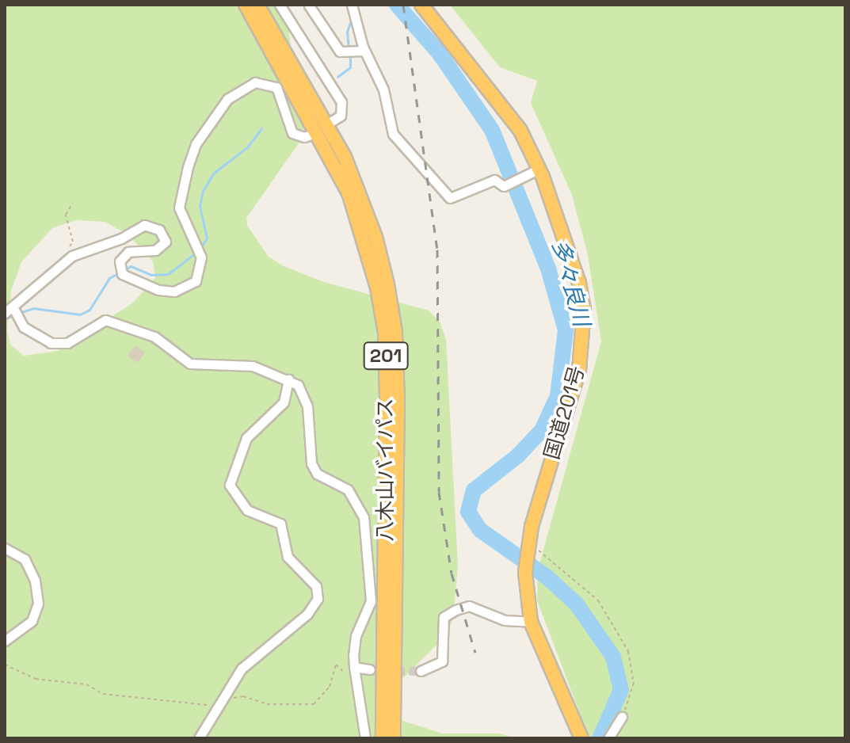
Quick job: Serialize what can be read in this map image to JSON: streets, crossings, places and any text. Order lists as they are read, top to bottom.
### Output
{
  "streets": {
    "highway": ["201", "国道201号", "八木山バイパス"]
  },
  "water": ["多々良川"]
}
